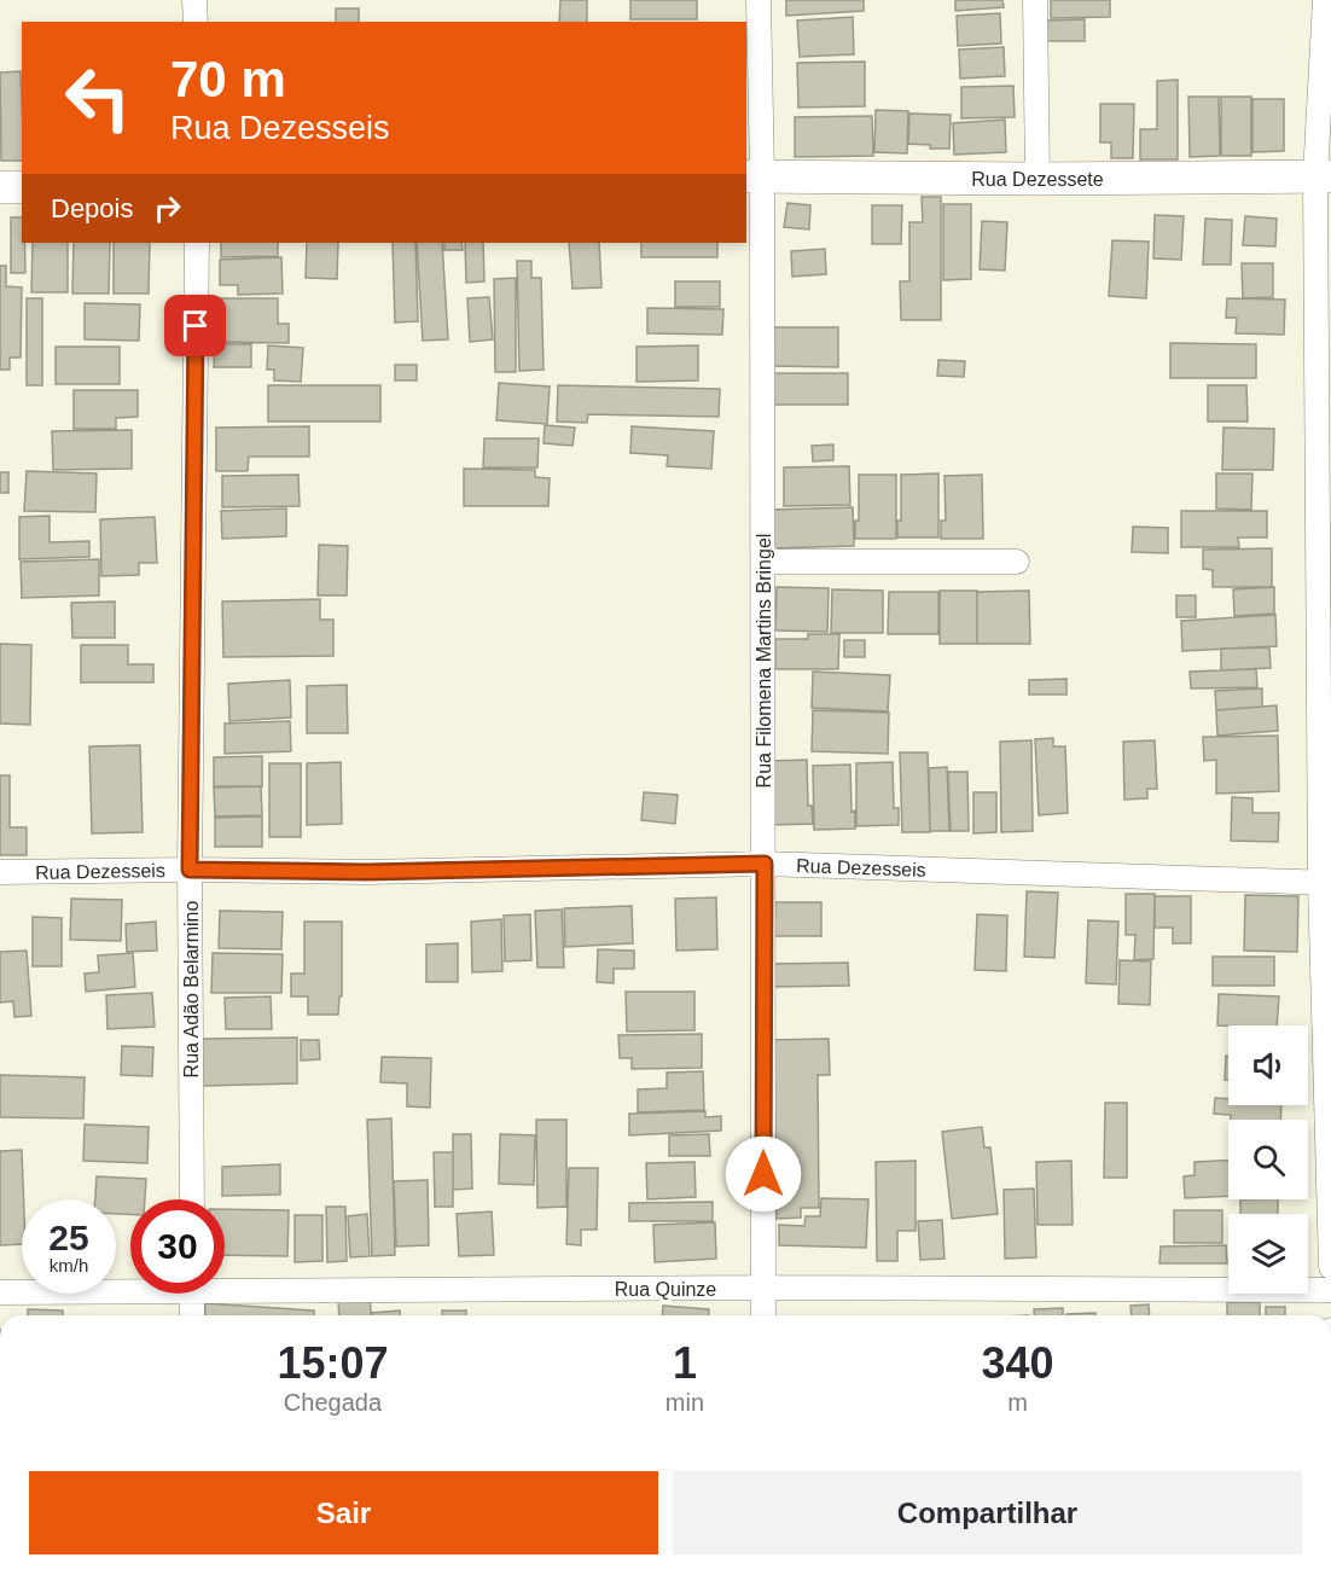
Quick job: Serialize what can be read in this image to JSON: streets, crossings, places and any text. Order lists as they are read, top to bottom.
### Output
{
  "streets": {
    "street": [
      "Rua Dezessete",
      "Rua Filomena Martins Bringel",
      "Rua Dezesseis",
      "Rua Adão Belarmino",
      "Rua Quinze"
    ]
  },
  "crossings": [
    ["Rua Dezessete", "Rua Filomena Martins Bringel"],
    ["Rua Filomena Martins Bringel", "Rua Dezesseis"],
    ["Rua Filomena Martins Bringel", "Rua Quinze"],
    ["Rua Dezesseis", "Rua Adão Belarmino"]
  ],
  "page": {
    "turn": ["70 m", "Rua Dezesseis"],
    "then": "Depois",
    "speed": "25 km/h",
    "limit": "30",
    "eta": [
      "15:07",
      "Chegada",
      "1",
      "min",
      "340",
      "m"
    ],
    "buttons": ["Sair", "Compartilhar"]
  }
}
